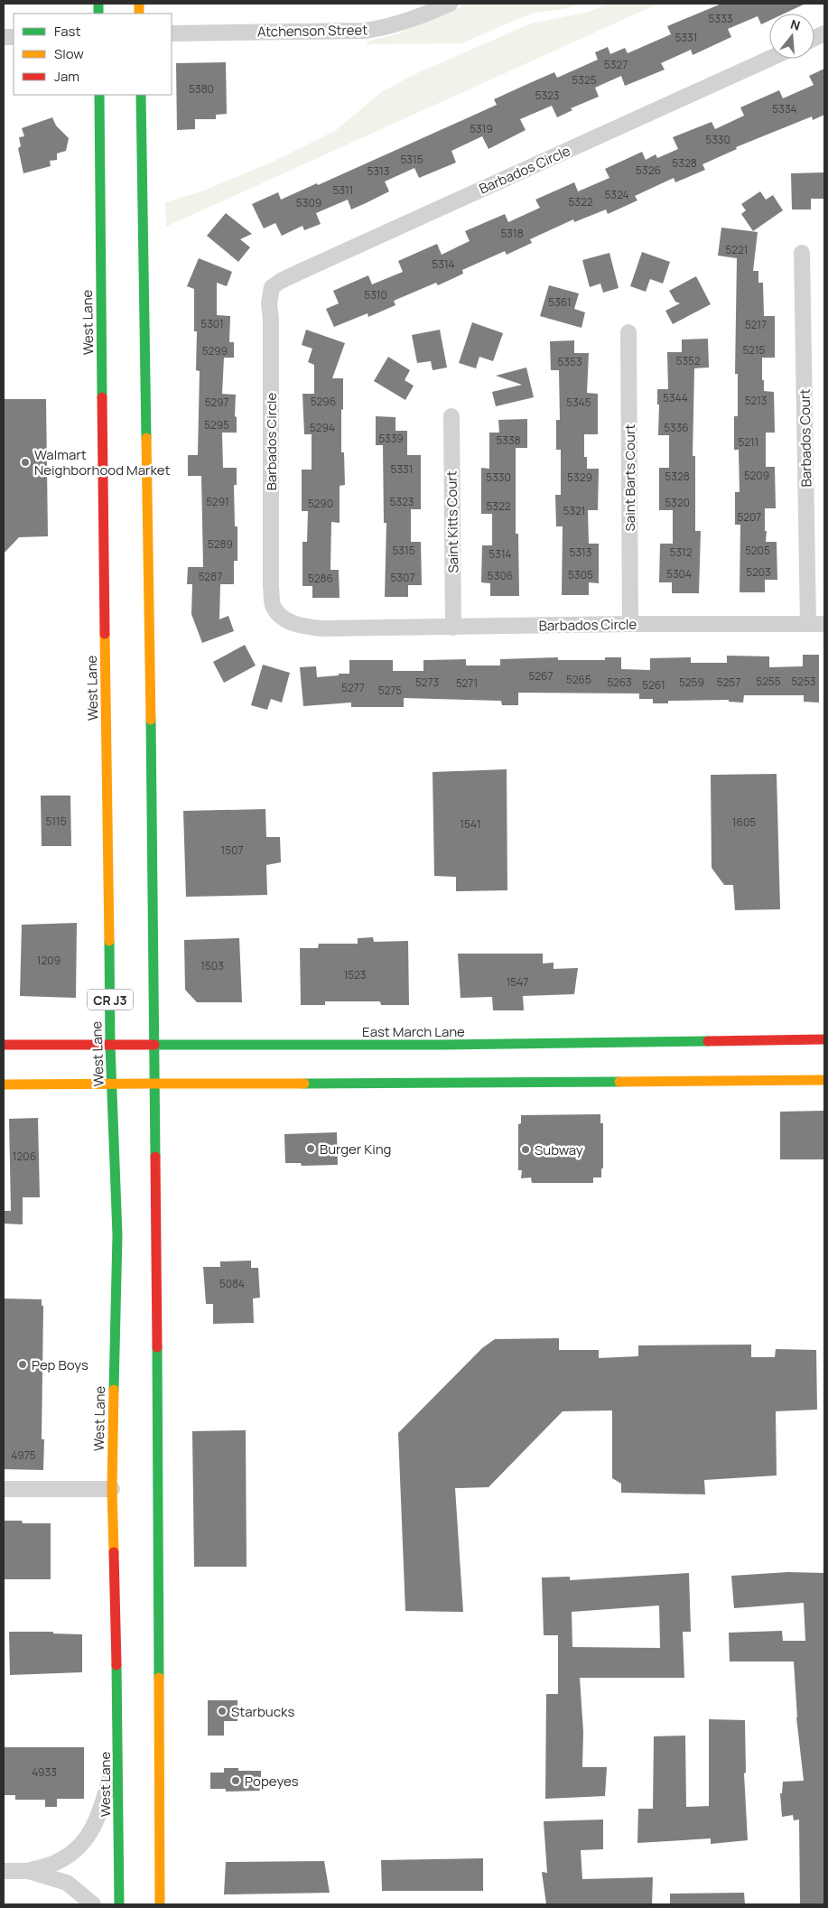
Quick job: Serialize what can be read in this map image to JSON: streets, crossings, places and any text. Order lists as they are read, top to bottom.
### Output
{
  "streets": {
    "main road": ["West Lane", "CR J3", "East March Lane"],
    "street": [
      "Atchenson Street",
      "Barbados Circle",
      "Barbados Court",
      "Saint Barts Court",
      "Saint Kitts Court"
    ]
  },
  "crossings": [
    ["Barbados Circle", "Barbados Court"],
    ["Barbados Circle", "Saint Barts Court"],
    ["Barbados Circle", "Saint Kitts Court"],
    ["West Lane", "East March Lane"]
  ],
  "places": [
    "Walmart Neighborhood Market",
    "Burger King",
    "Subway",
    "Pep Boys",
    "Starbucks",
    "Popeyes"
  ],
  "house_numbers": [
    "5333",
    "5331",
    "5327",
    "5325",
    "5380",
    "5323",
    "5334",
    "5319",
    "5330",
    "5315",
    "5328",
    "5326",
    "5313",
    "5311",
    "5324",
    "5322",
    "5309",
    "5318",
    "5221",
    "5314",
    "5310",
    "5361",
    "5301",
    "5217",
    "5215",
    "5299",
    "5352",
    "5353",
    "5344",
    "5213",
    "5296",
    "5297",
    "5345",
    "5295",
    "5294",
    "5336",
    "5339",
    "5338",
    "5211",
    "5331",
    "5209",
    "5328",
    "5330",
    "5329",
    "5291",
    "5323",
    "5320",
    "5290",
    "5322",
    "5321",
    "5207",
    "5289",
    "5315",
    "5205",
    "5313",
    "5312",
    "5314",
    "5203",
    "5304",
    "5305",
    "5306",
    "5287",
    "5307",
    "5286",
    "5267",
    "5265",
    "5255",
    "5253",
    "5273",
    "5263",
    "5259",
    "5257",
    "5271",
    "5261",
    "5277",
    "5275",
    "5115",
    "1605",
    "1541",
    "1507",
    "1209",
    "1503",
    "1523",
    "1547",
    "1206",
    "5084",
    "4975",
    "4933"
  ],
  "legend": ["Fast", "Slow", "Jam"],
  "north": "top"
}
